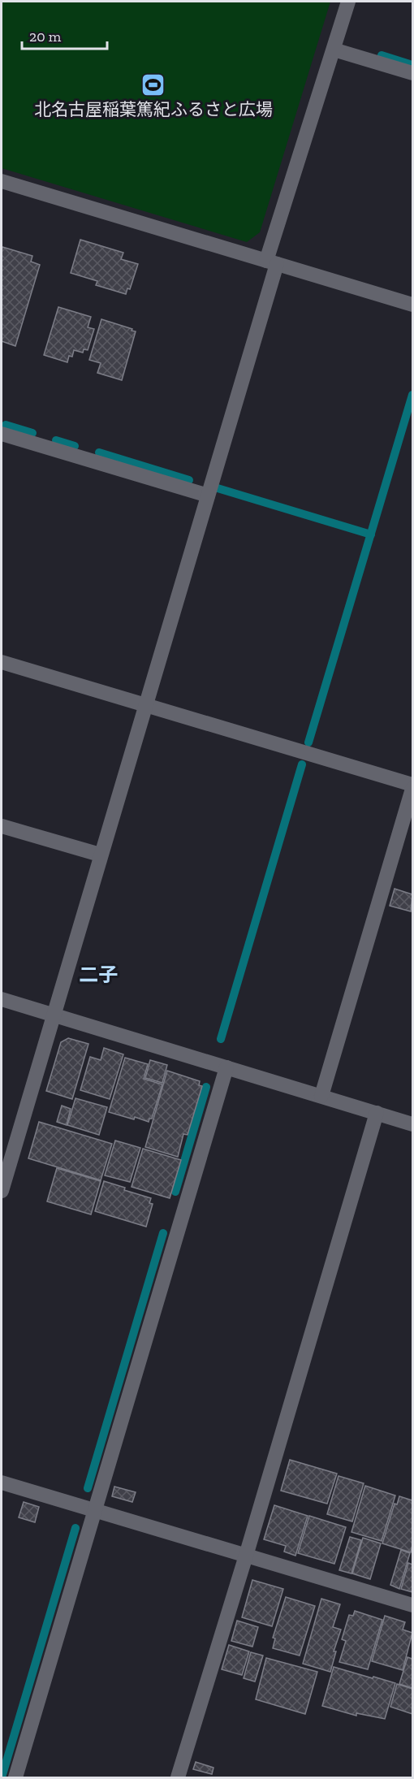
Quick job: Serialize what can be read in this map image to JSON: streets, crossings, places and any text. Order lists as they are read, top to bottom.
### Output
{
  "districts": ["二子"],
  "places": {
    "sports": ["北名古屋稲葉篤紀ふるさと広場"]
  },
  "scale_bar": "20 m"
}
